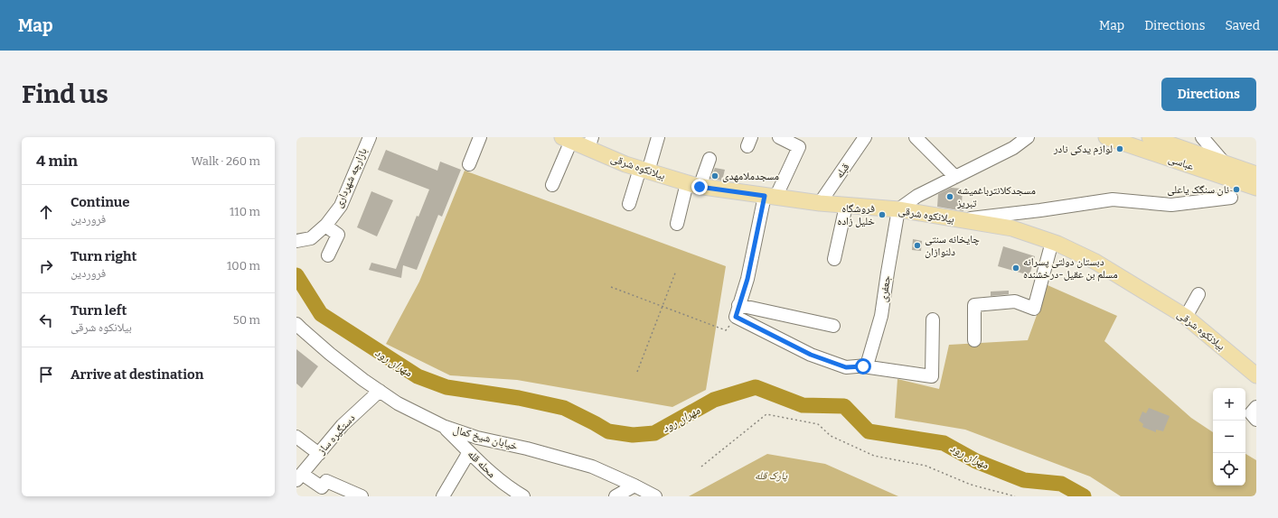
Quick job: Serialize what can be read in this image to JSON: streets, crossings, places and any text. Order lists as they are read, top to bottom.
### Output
{
  "streets": {
    "main road": ["عباسى", "بیلانکوه شرقی"],
    "street": [
      "قبله",
      "بازارچه شهرداری",
      "جعفری",
      "دستگیره ساز",
      "خیابان شیخ کمال",
      "محله قله"
    ]
  },
  "crossings": [
    ["بیلانکوه شرقی", "قبله"],
    ["بیلانکوه شرقی", "جعفری"],
    ["دستگیره ساز", "خیابان شیخ کمال"],
    ["خیابان شیخ کمال", "محله قله"]
  ],
  "water": ["مهران رود"],
  "parks": ["پارک قله"],
  "places": [
    "لوازم یدکی نادر",
    "مسجدملامهدی",
    "نان سنگک یاعلی",
    "مسجدکلانترباغمیشه تبریز",
    "فروشگاه خلیل زاده",
    "چایخانه سنتی دلنوازان",
    "دبستان دولتی پسرانه مسلم بن عقیل-درخشنده"
  ],
  "page": {
    "header": "Map",
    "nav": ["Map", "Directions", "Saved"],
    "buttons": "Directions",
    "title": "Find us",
    "heading": ["4 min", "Walk · 260 m"],
    "list": [
      ["Continue", "فروردین", "110 m"],
      ["Turn right", "فروردین", "100 m"],
      ["Turn left", "بیلانکوه شرقی", "50 m"],
      "Arrive at destination"
    ],
    "map_buttons": ["+", "−"]
  }
}
